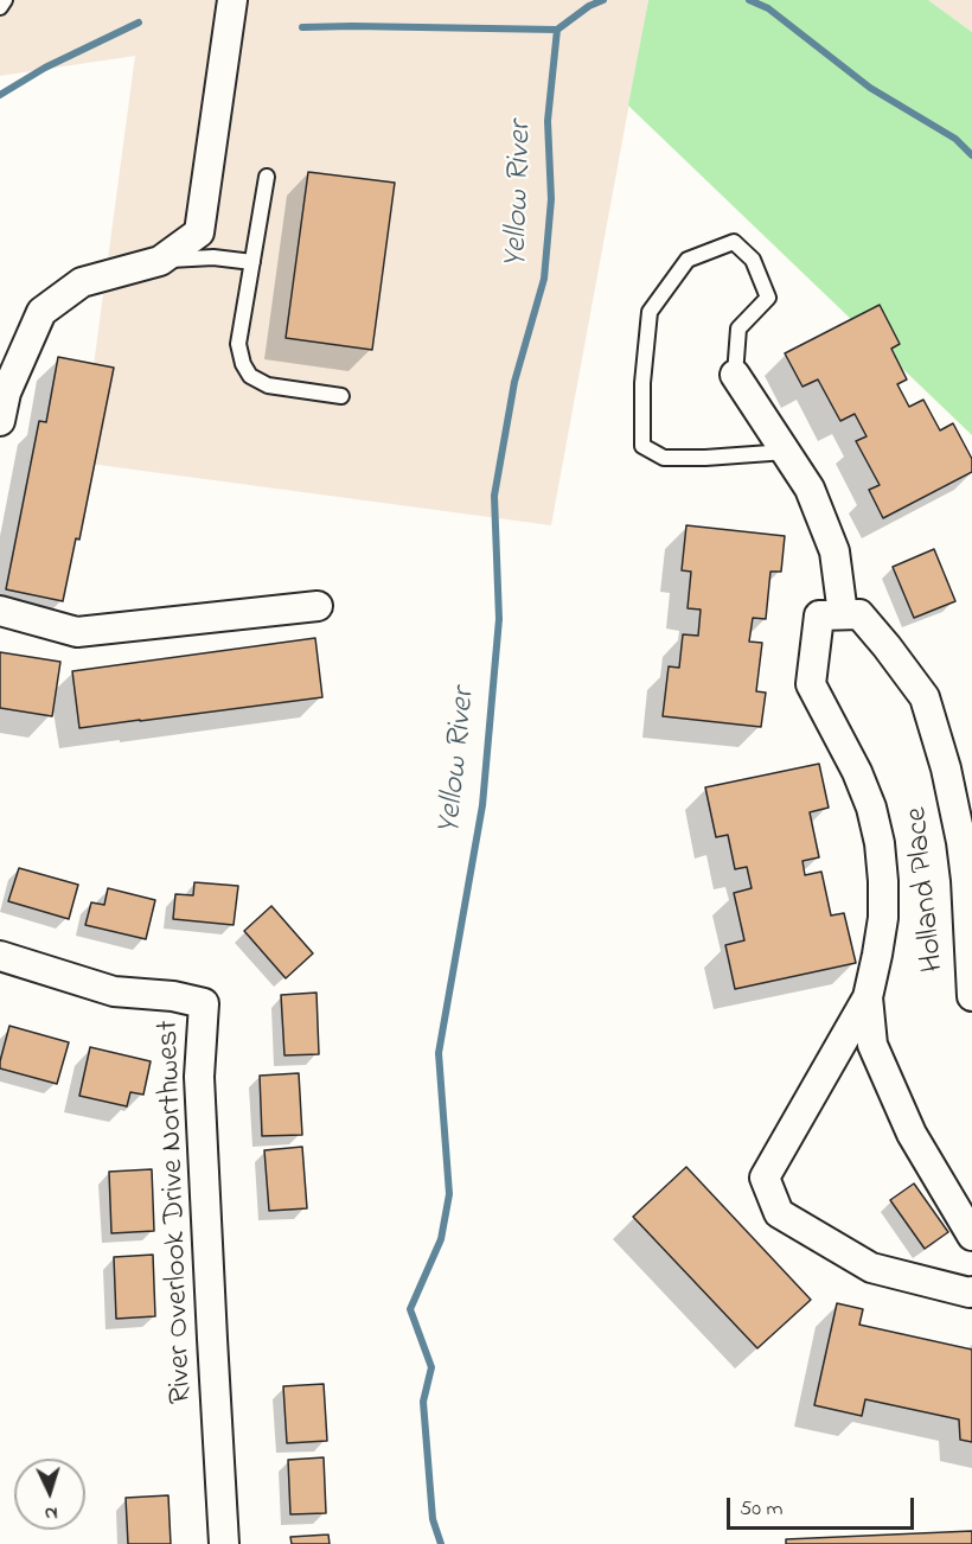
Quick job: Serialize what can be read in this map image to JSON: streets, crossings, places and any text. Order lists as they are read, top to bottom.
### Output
{
  "streets": {
    "street": ["Holland Place", "River Overlook Drive Northwest"]
  },
  "water": ["Yellow River"],
  "scale_bar": "50 m",
  "north": "bottom"
}
